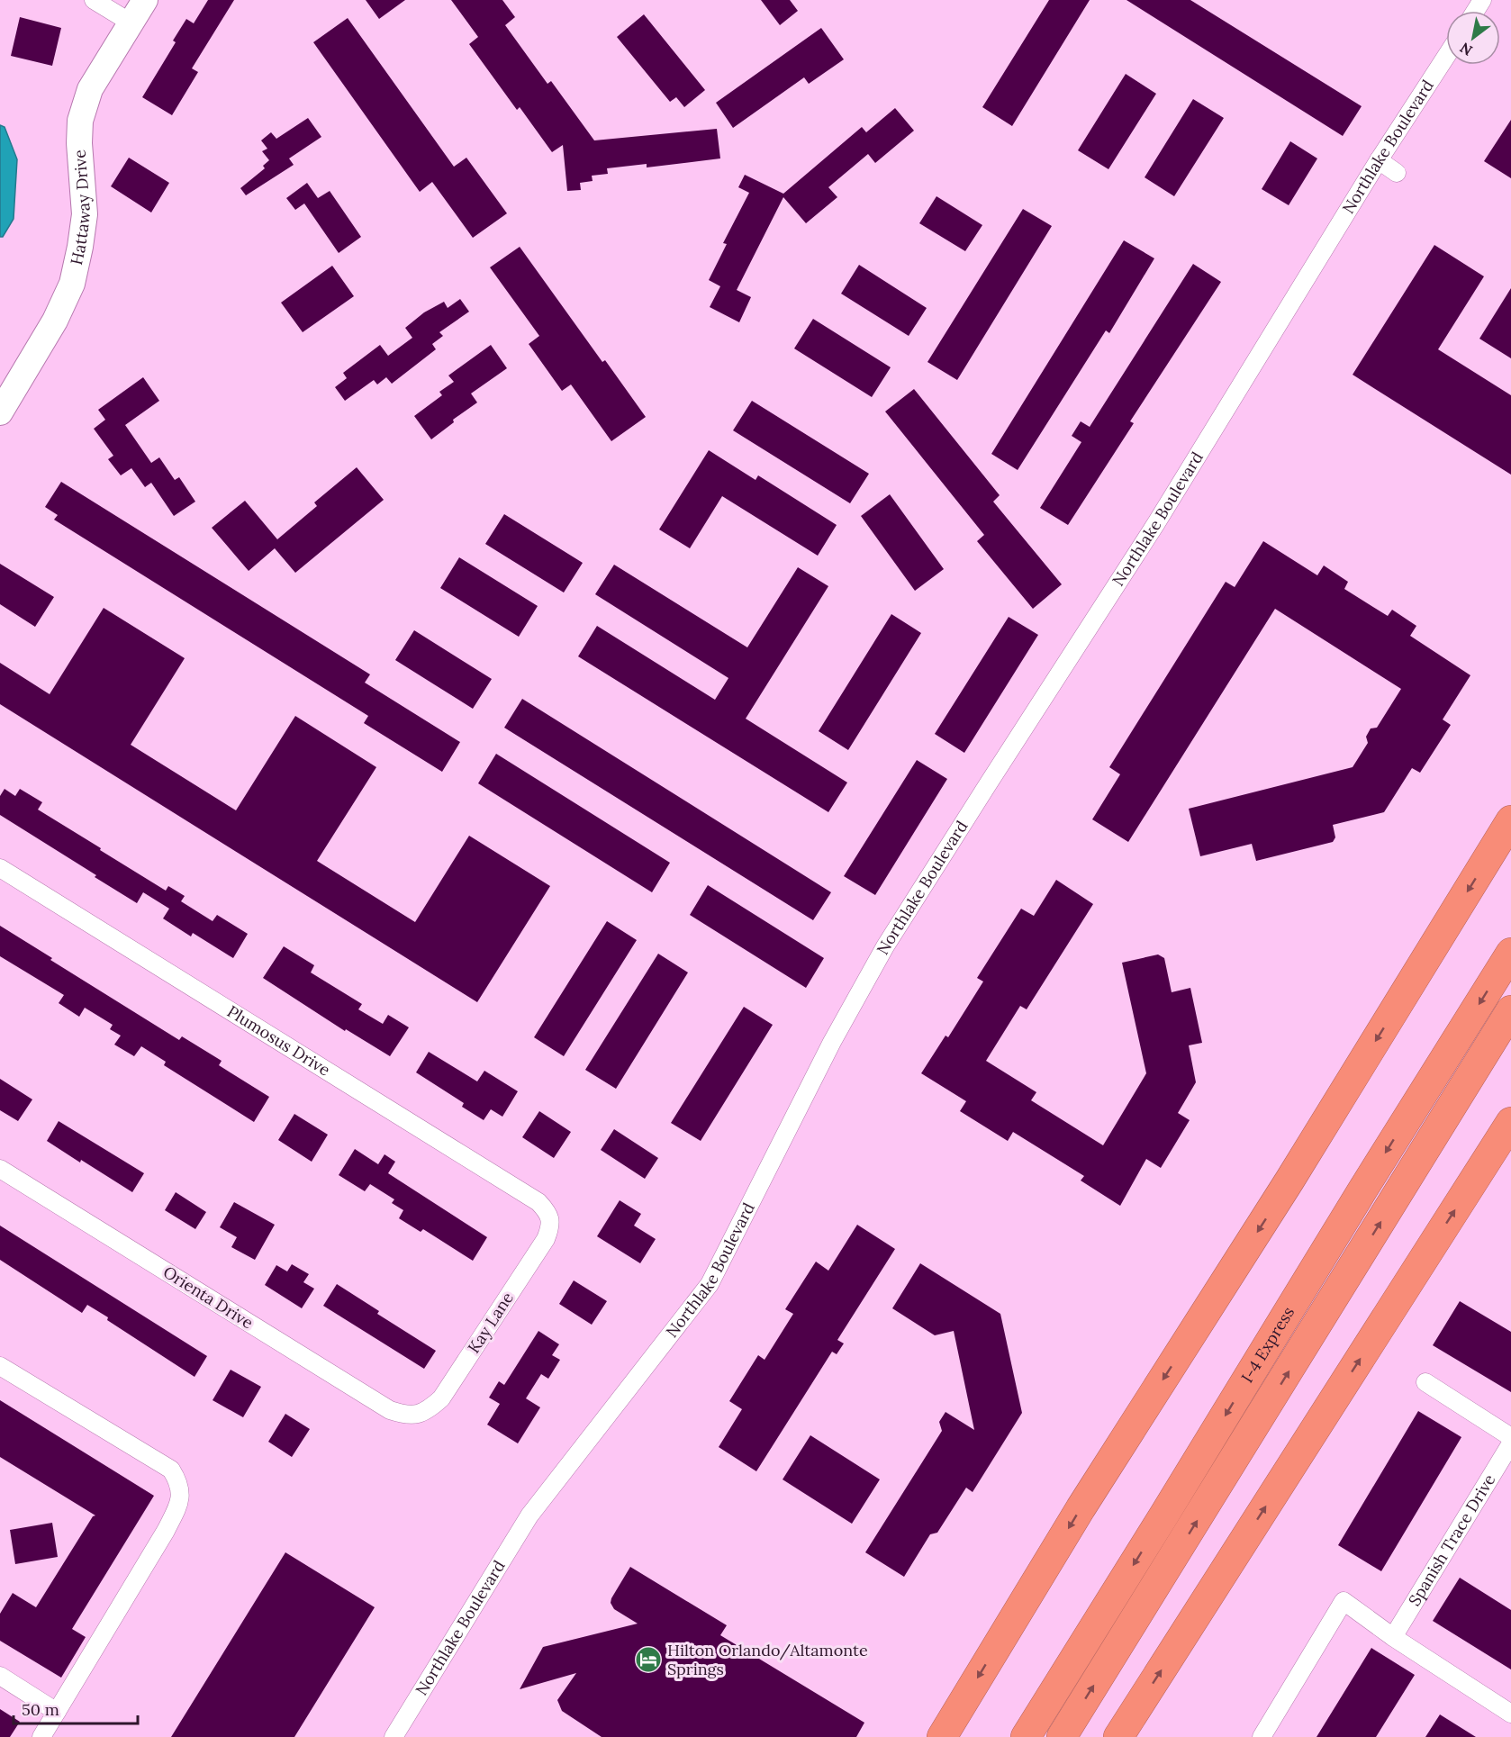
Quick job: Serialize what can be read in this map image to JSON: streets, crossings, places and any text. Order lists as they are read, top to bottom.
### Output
{
  "streets": {
    "highway": ["I-4 Express"],
    "street": [
      "Northlake Boulevard",
      "Hattaway Drive",
      "Plumosus Drive",
      "Orienta Drive",
      "Kay Lane",
      "Spanish Trace Drive"
    ]
  },
  "crossings": [
    ["Plumosus Drive", "Kay Lane"],
    ["Orienta Drive", "Kay Lane"]
  ],
  "places": {
    "hotel": ["Hilton Orlando/Altamonte Springs"]
  },
  "scale_bar": "50 m",
  "north": "bottom left"
}
